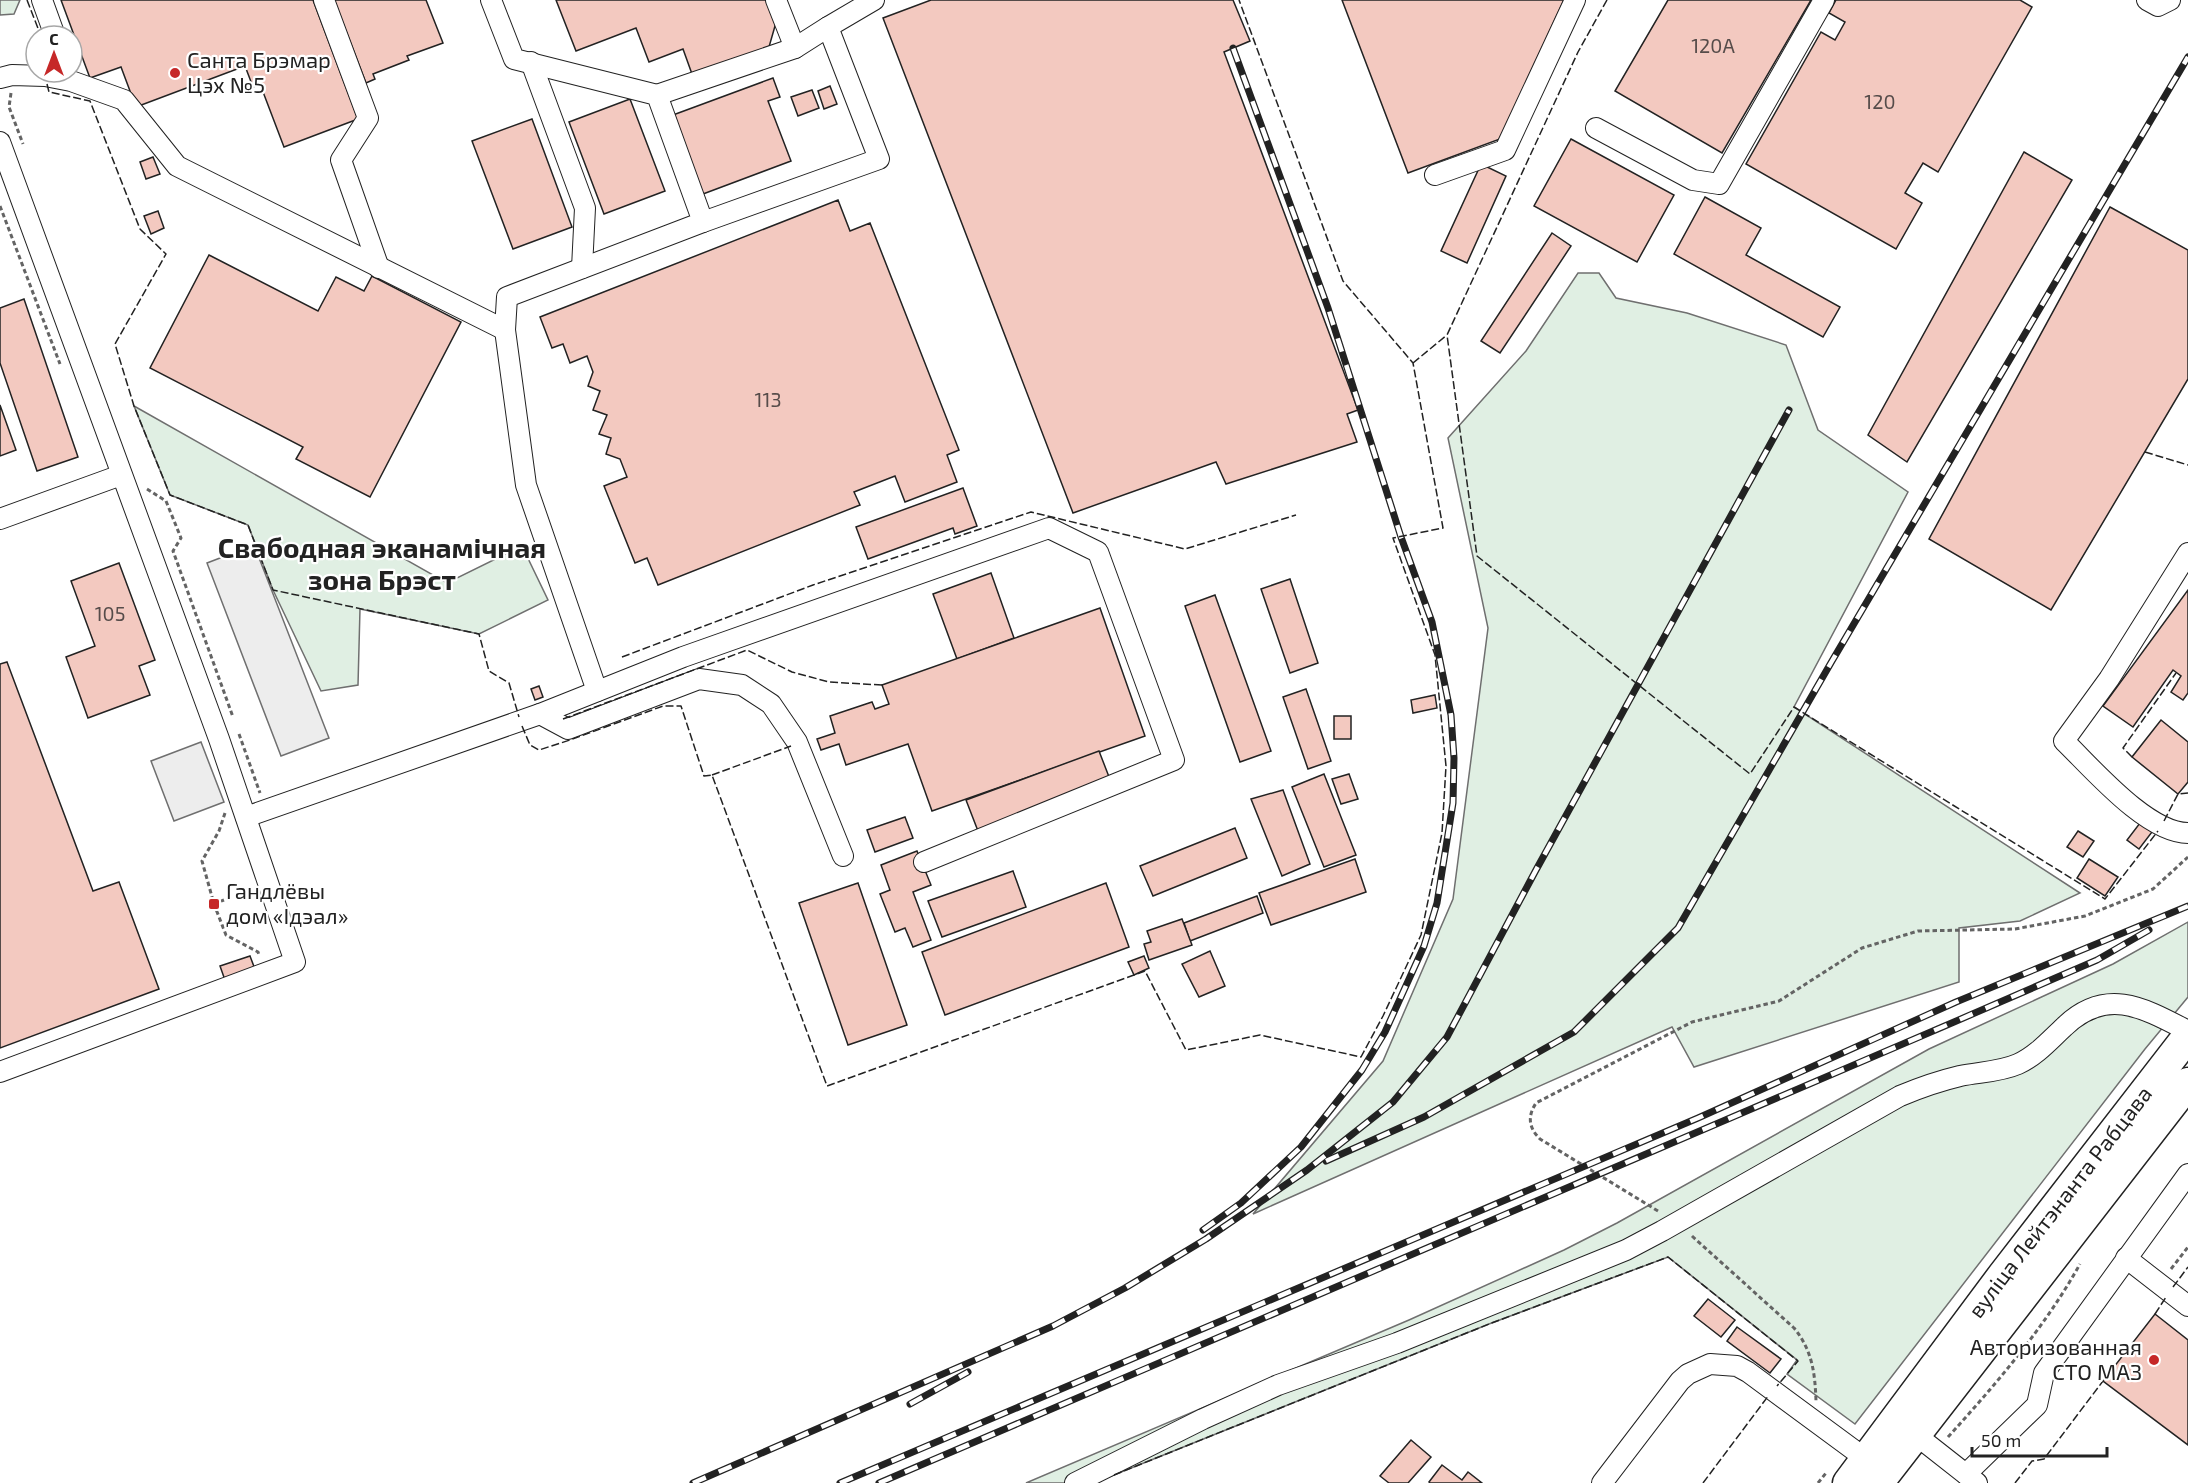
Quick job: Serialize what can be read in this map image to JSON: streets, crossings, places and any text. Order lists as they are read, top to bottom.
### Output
{
  "streets": {
    "highway": ["вуліца Лейтэнанта Рабцава"]
  },
  "districts": ["Свабодная эканамічная зона Брэст"],
  "places": {
    "other": ["Санта Брэмар Цэх №5", "Авторизованная СТО МАЗ"],
    "transit": ["Гандлёвы дом «Ідэал»"]
  },
  "house_numbers": [
    "120А",
    "120",
    "113",
    "105"
  ],
  "scale_bar": "50 m",
  "north": "top"
}
